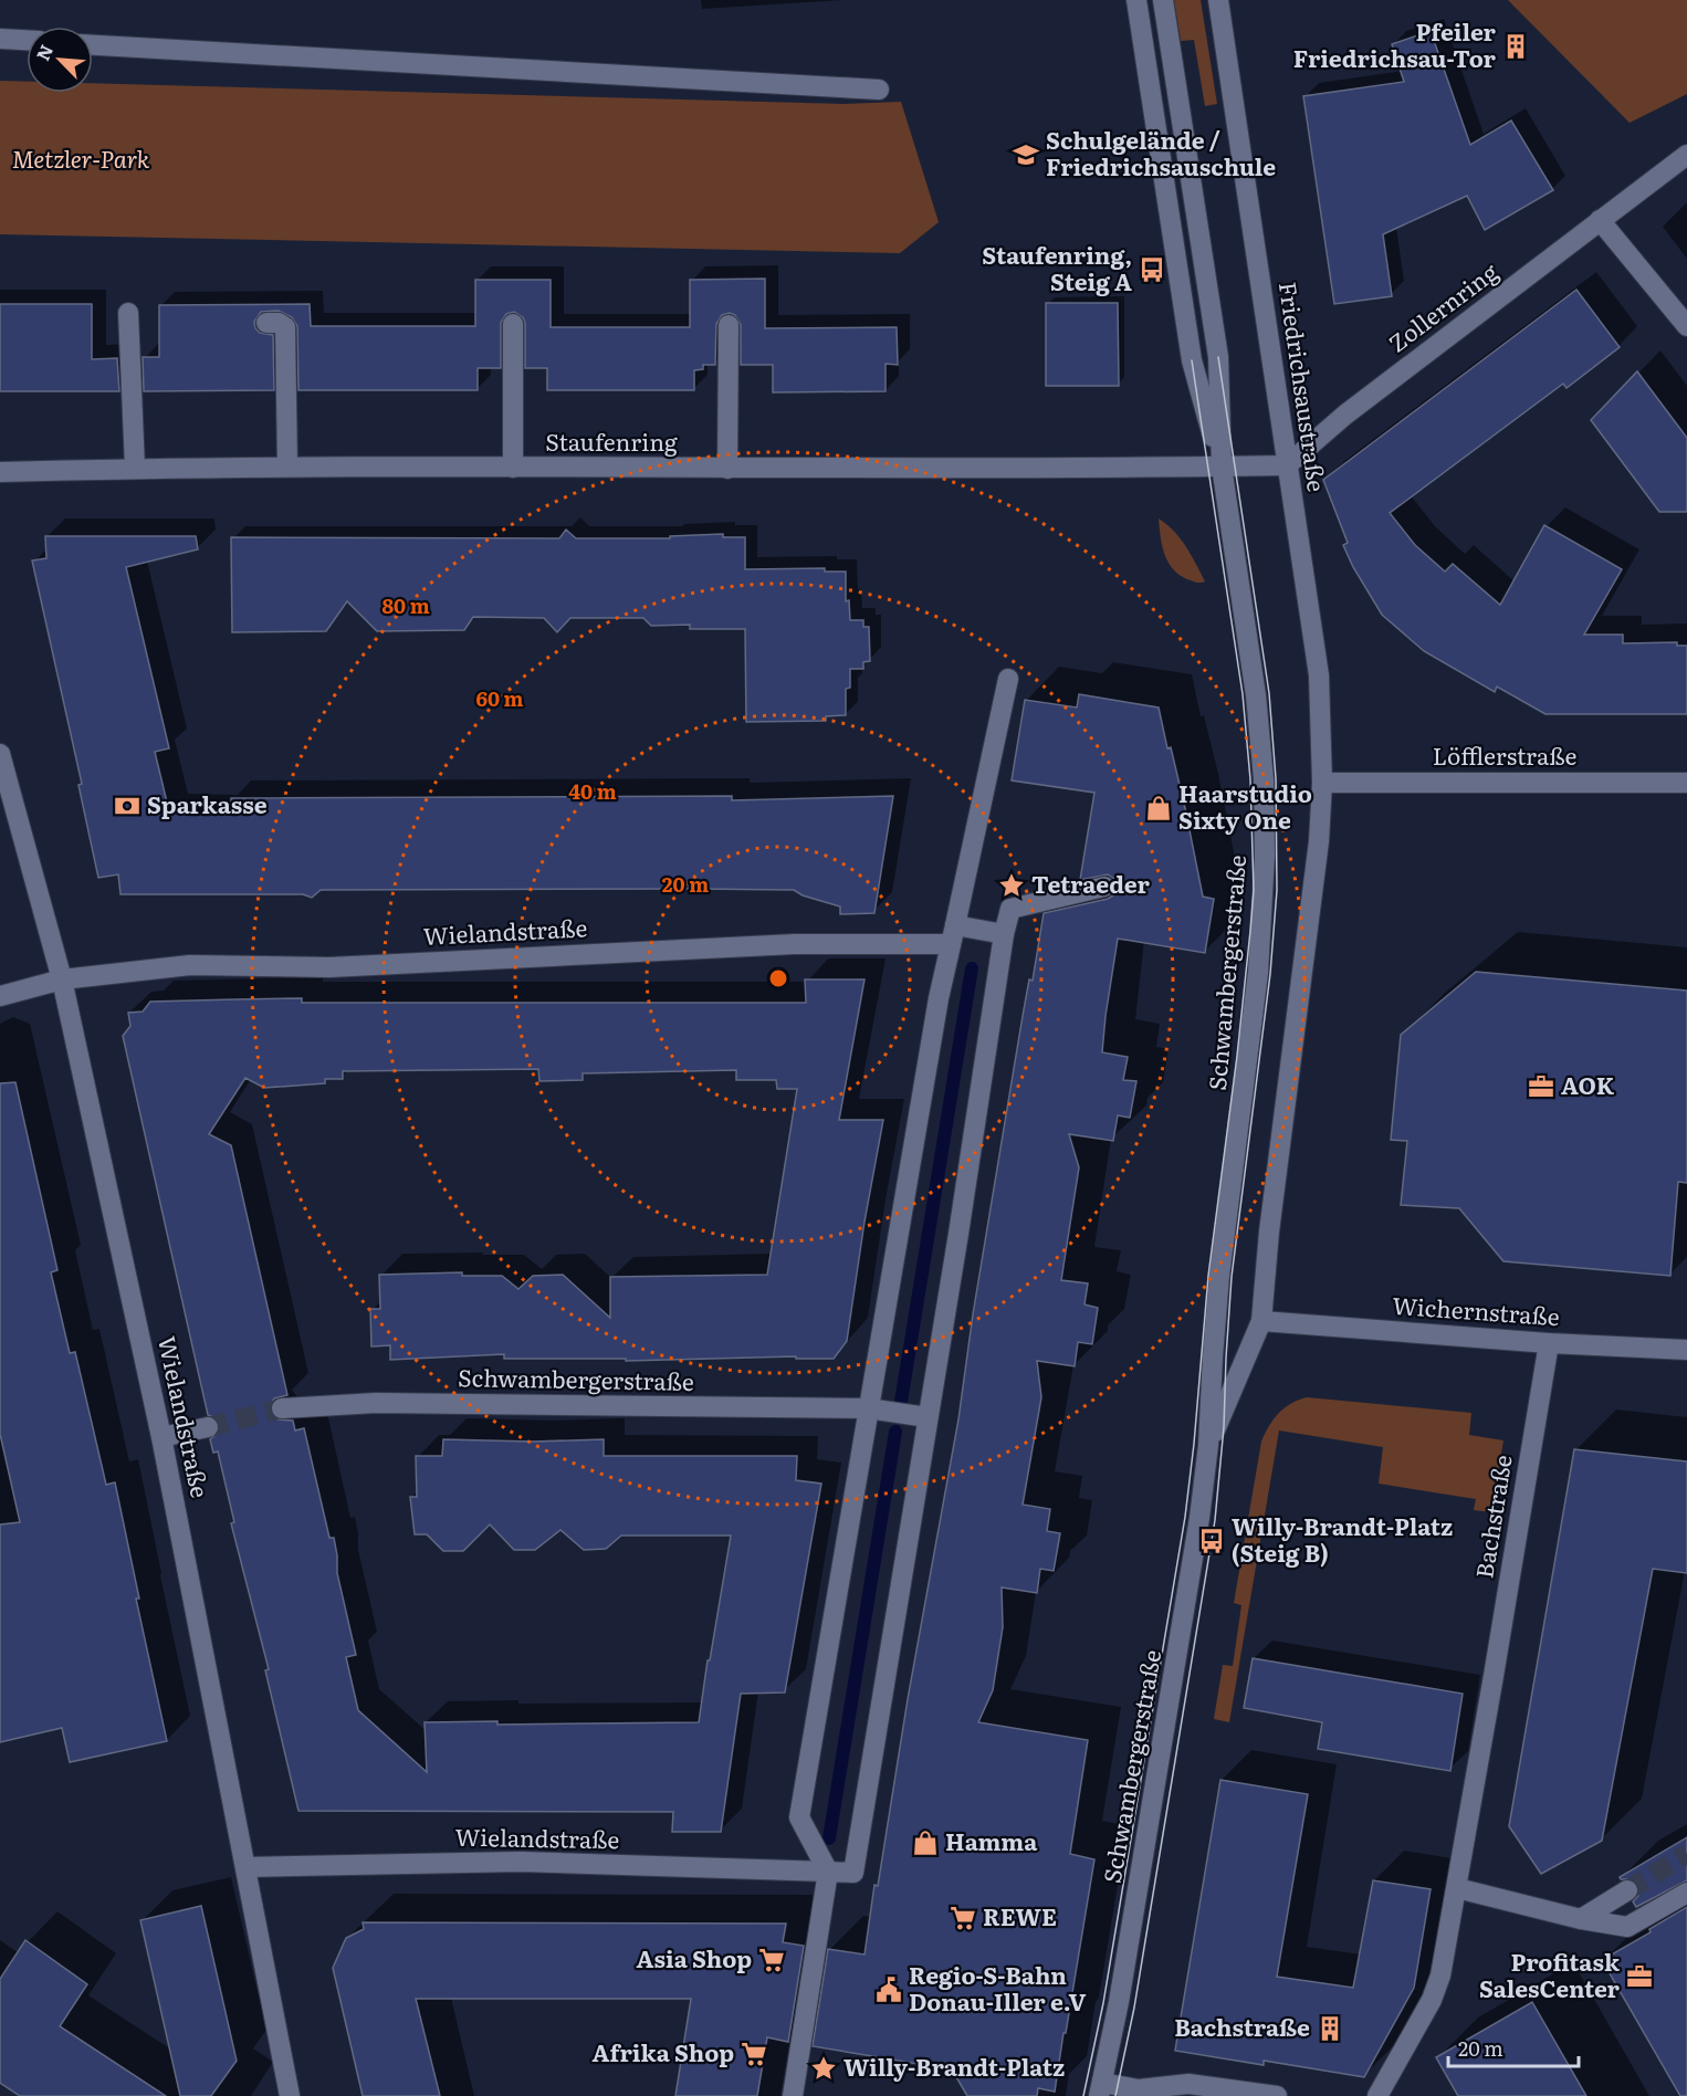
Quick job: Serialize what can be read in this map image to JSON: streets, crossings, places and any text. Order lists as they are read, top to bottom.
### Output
{
  "streets": {
    "street": [
      "Zollernring",
      "Friedrichsaustraße",
      "Staufenring",
      "Löfflerstraße",
      "Wielandstraße",
      "Schwambergerstraße",
      "Wichernstraße",
      "Bachstraße"
    ]
  },
  "crossings": [
    ["Zollernring", "Friedrichsaustraße"],
    ["Friedrichsaustraße", "Löfflerstraße"],
    ["Friedrichsaustraße", "Schwambergerstraße"],
    ["Staufenring", "Schwambergerstraße"],
    ["Löfflerstraße", "Schwambergerstraße"],
    ["Schwambergerstraße", "Wichernstraße"],
    ["Wichernstraße", "Bachstraße"]
  ],
  "parks": ["Metzler-Park"],
  "places": {
    "building": ["Pfeiler Friedrichsau-Tor", "Bachstraße"],
    "school or university": ["Schulgelände / Friedrichsauschule"],
    "bus stop": ["Staufenring, Steig A", "Willy-Brandt-Platz (Steig B)"],
    "bank": ["Sparkasse"],
    "shop": ["Haarstudio Sixty One", "Hamma"],
    "place": ["Tetraeder", "Willy-Brandt-Platz"],
    "office": ["AOK", "Profitask SalesCenter"],
    "supermarket": ["REWE", "Asia Shop", "Afrika Shop"],
    "public building": ["Regio-S-Bahn Donau-Iller e.V"]
  },
  "scale_bar": "20 m",
  "north": "top left",
  "rings": [
    "80 m",
    "60 m",
    "40 m",
    "20 m"
  ]
}
